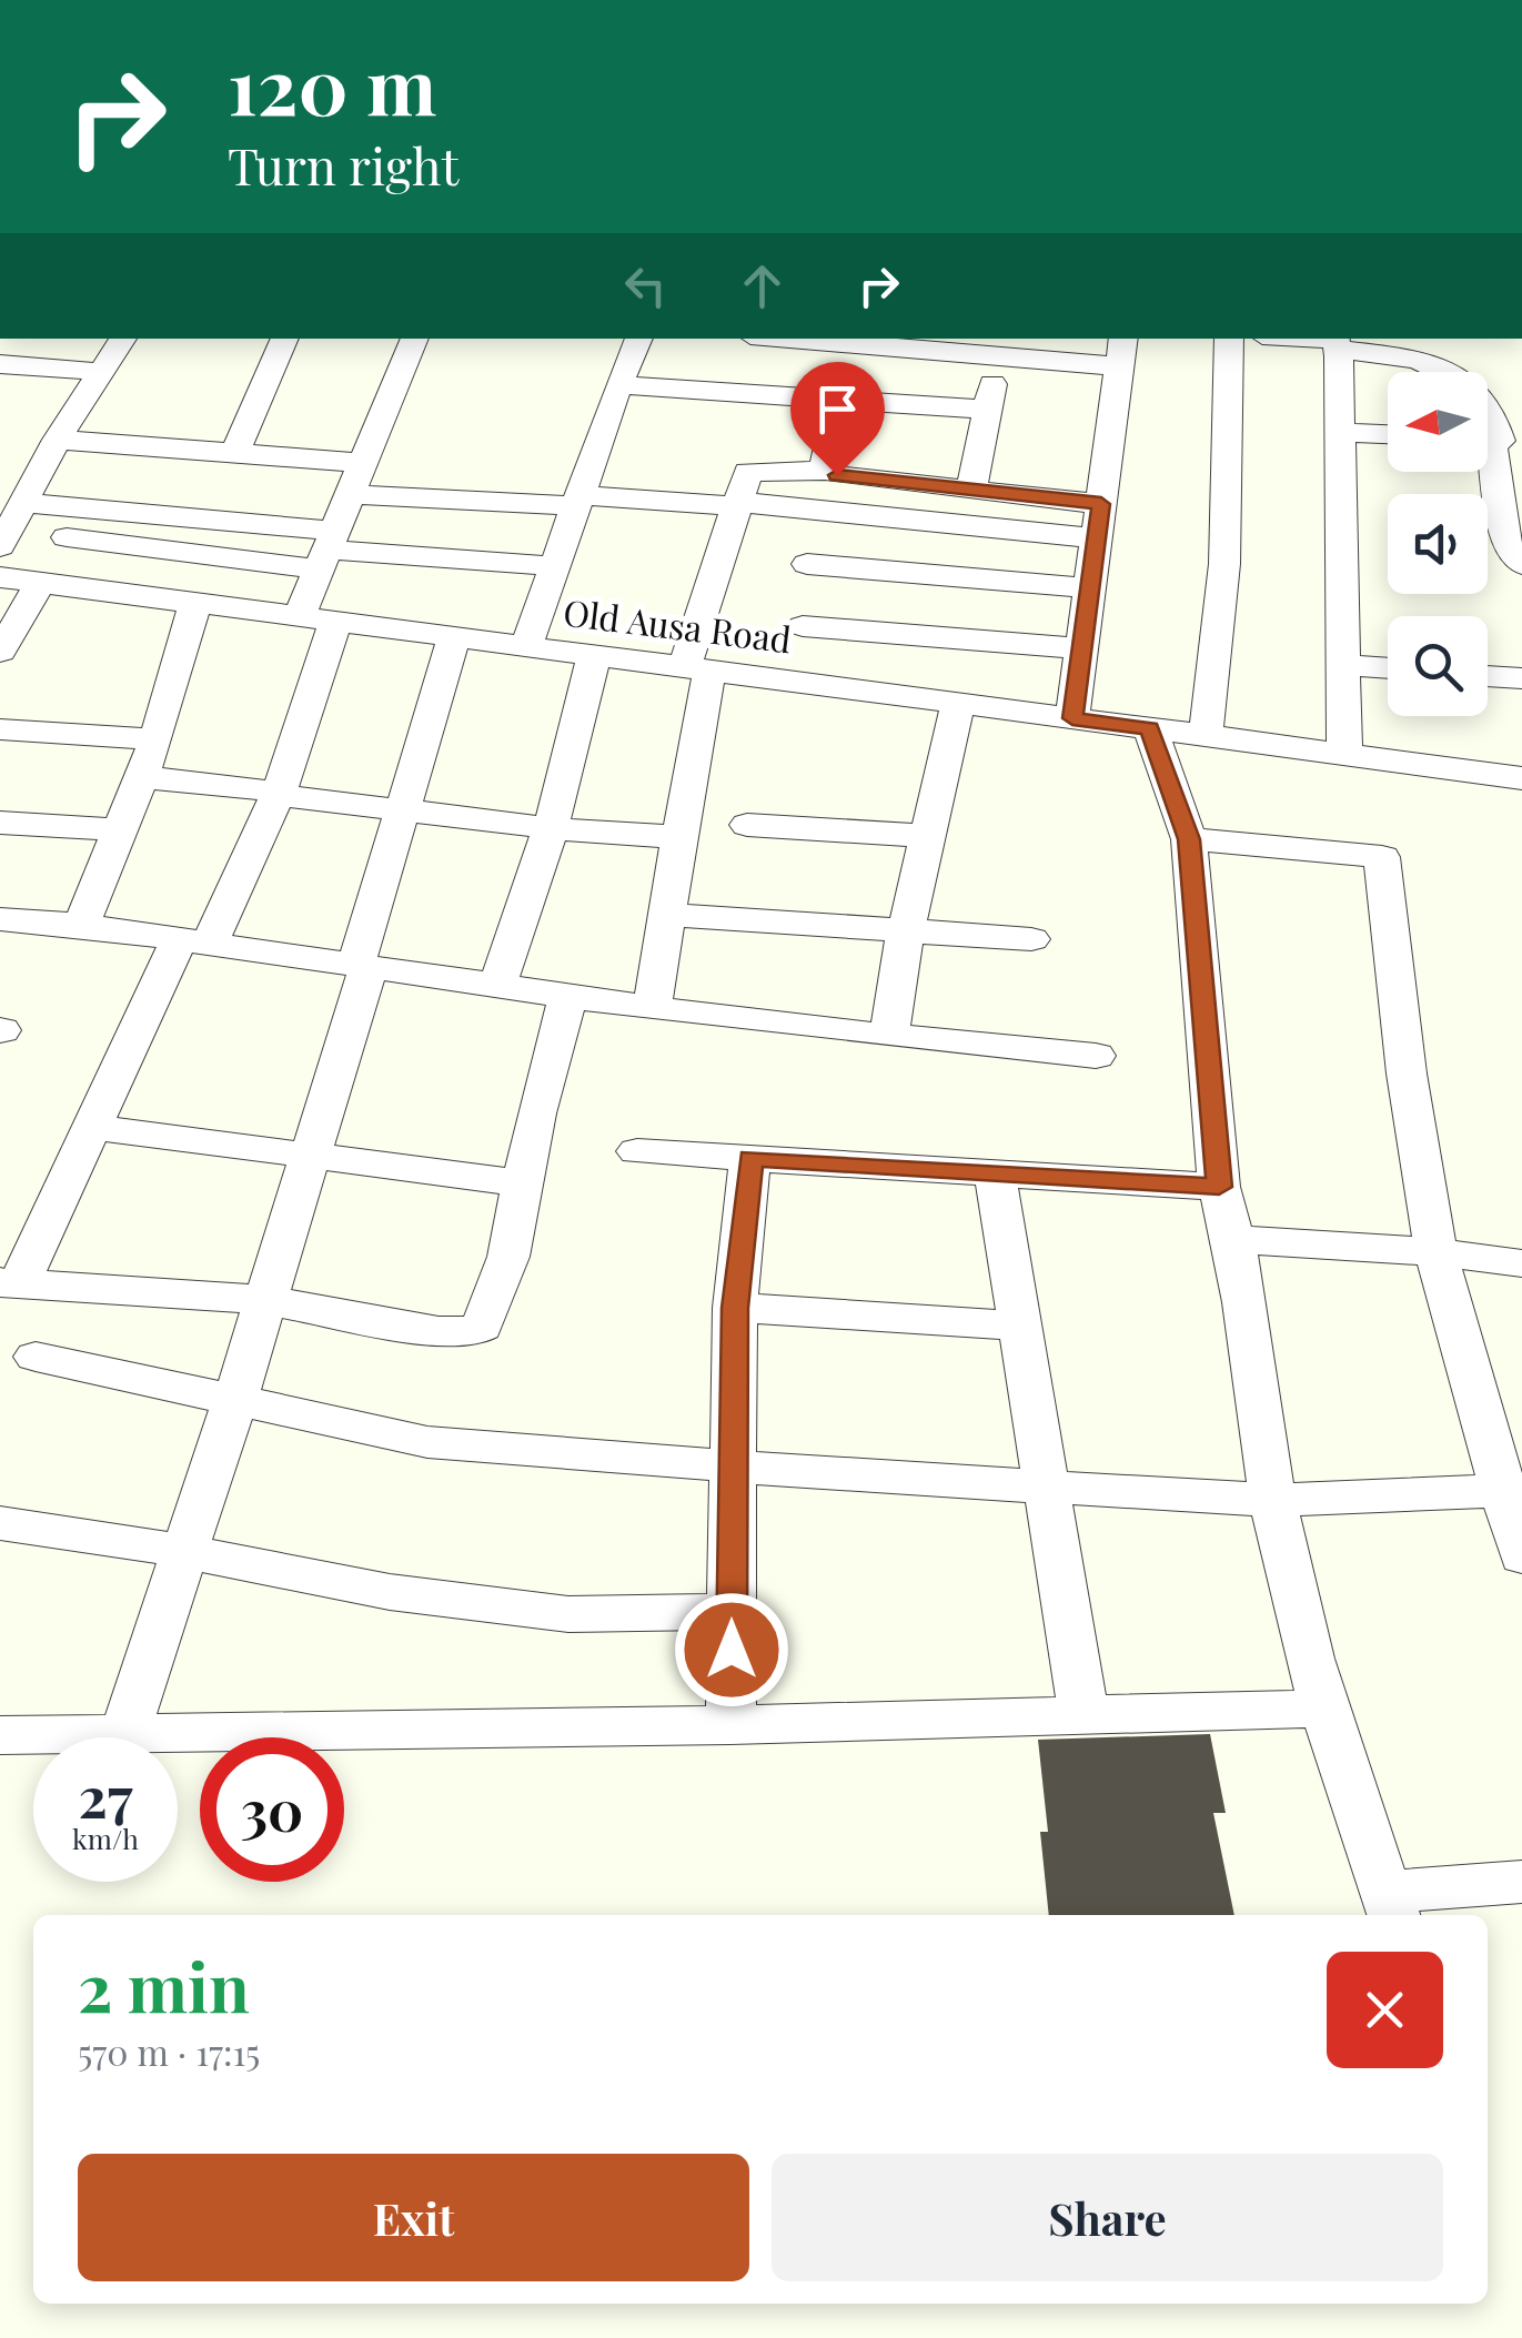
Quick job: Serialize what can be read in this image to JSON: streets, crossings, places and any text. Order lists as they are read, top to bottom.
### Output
{
  "streets": {
    "street": ["Old Ausa Road"]
  },
  "north": "left",
  "page": {
    "turn": ["120 m", "Turn right"],
    "speed": "27 km/h",
    "limit": "30",
    "heading": ["2 min", "570 m · 17:15"],
    "buttons": ["Exit", "Share"]
  }
}
